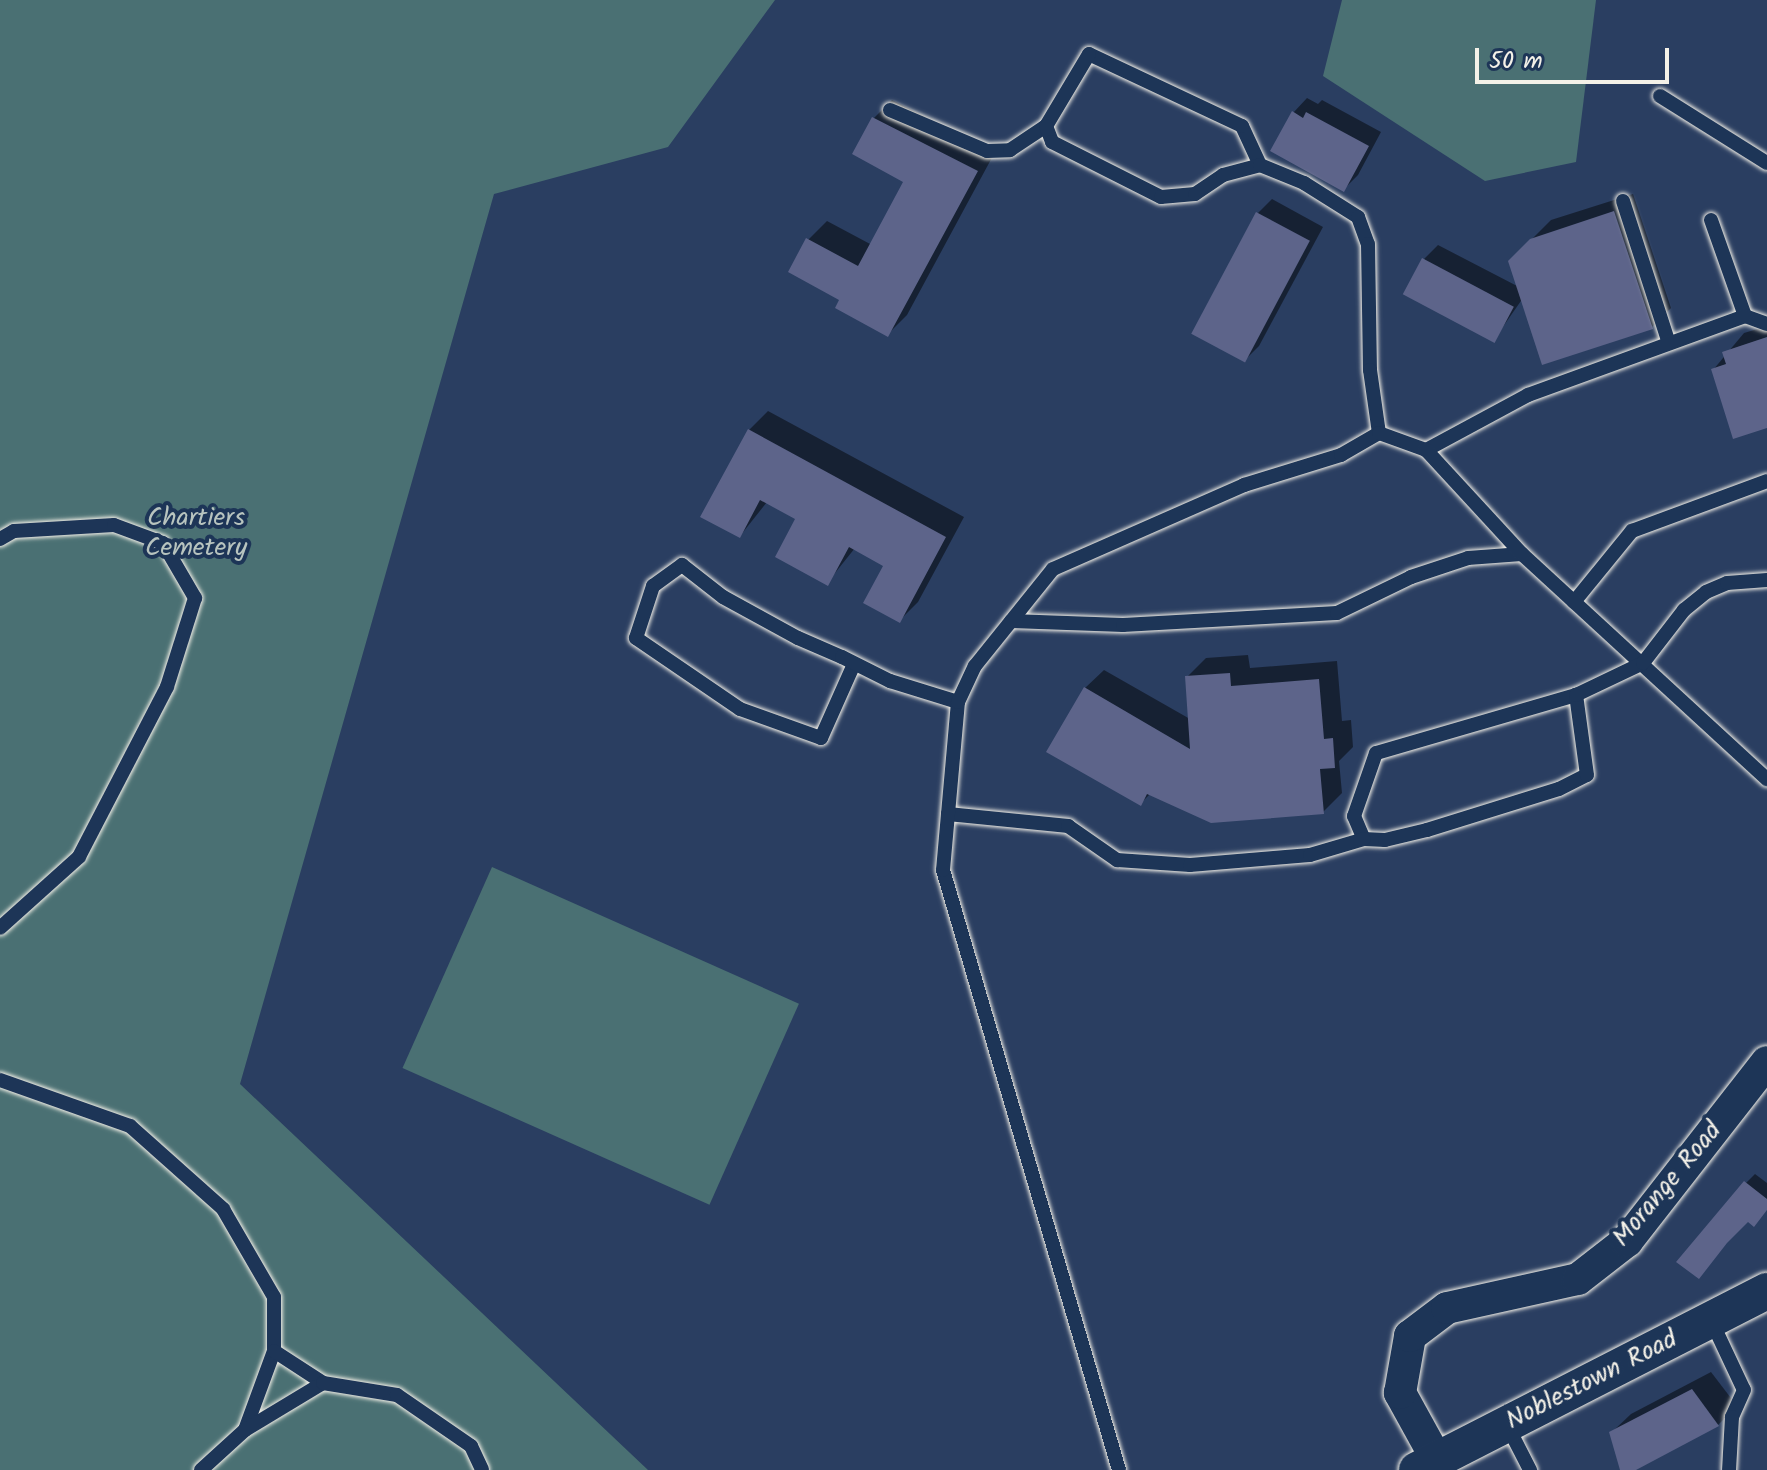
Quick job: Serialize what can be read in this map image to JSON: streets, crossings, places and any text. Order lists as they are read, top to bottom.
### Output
{
  "streets": {
    "main road": ["Noblestown Road"],
    "street": ["Morange Road"]
  },
  "crossings": [
    ["Morange Road", "Noblestown Road"]
  ],
  "parks": ["Chartiers Cemetery"],
  "scale_bar": "50 m"
}
